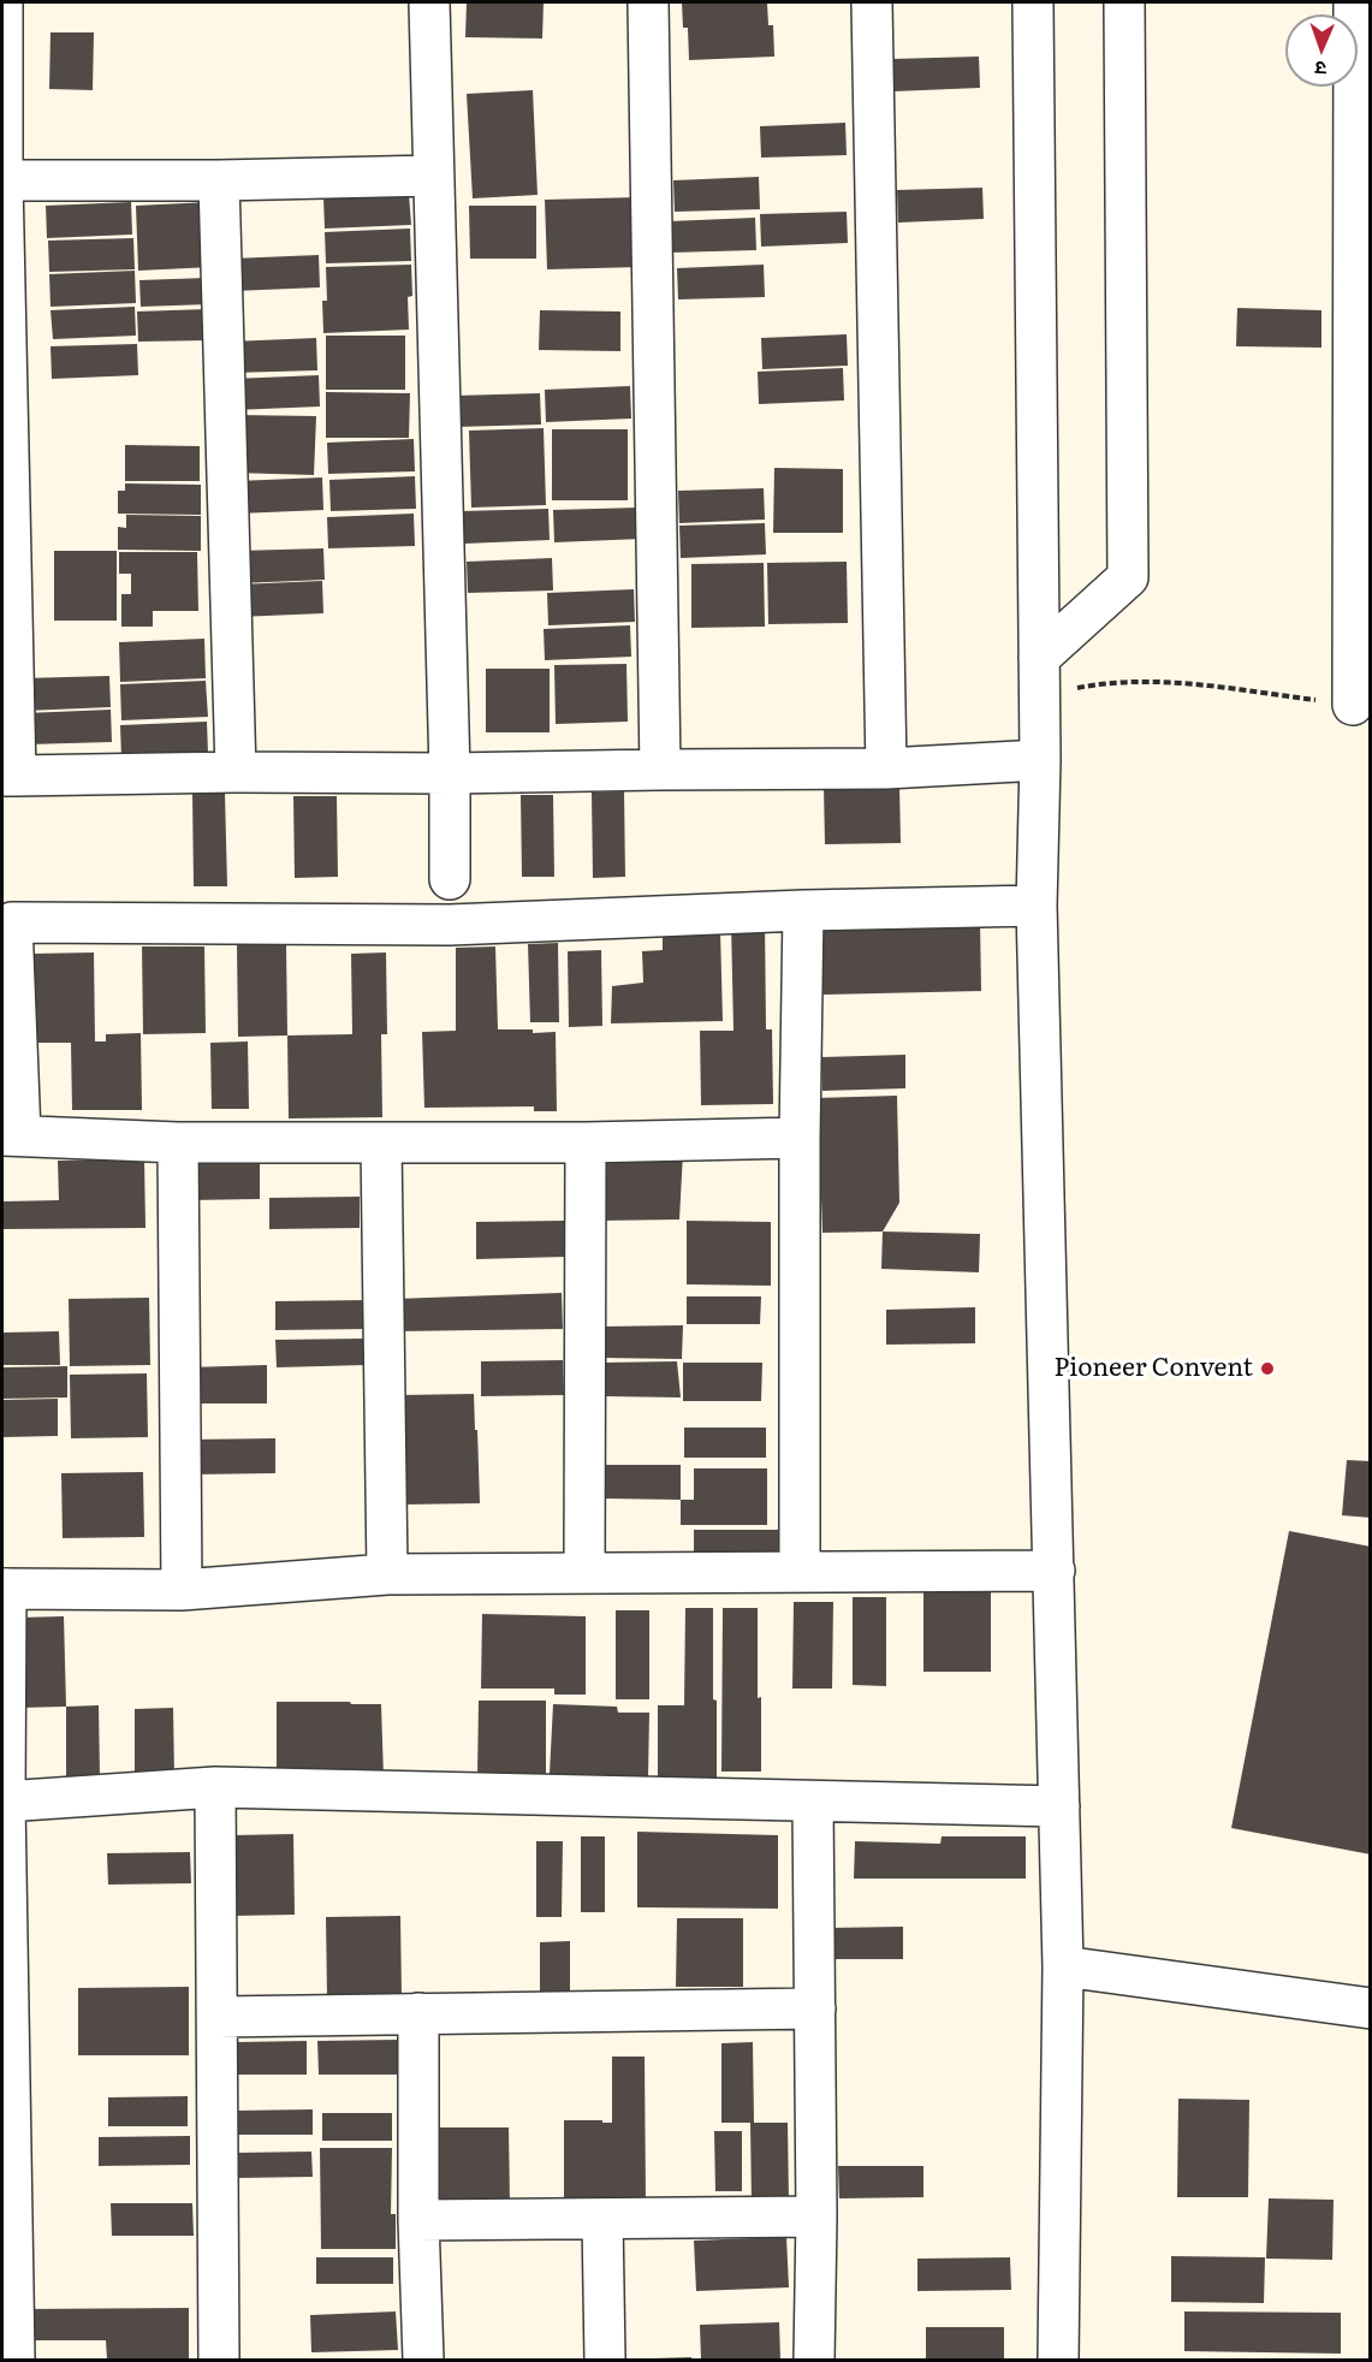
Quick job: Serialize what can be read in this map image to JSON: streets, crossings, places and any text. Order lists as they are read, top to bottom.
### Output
{
  "places": ["Pioneer Convent"],
  "north": "bottom"
}
